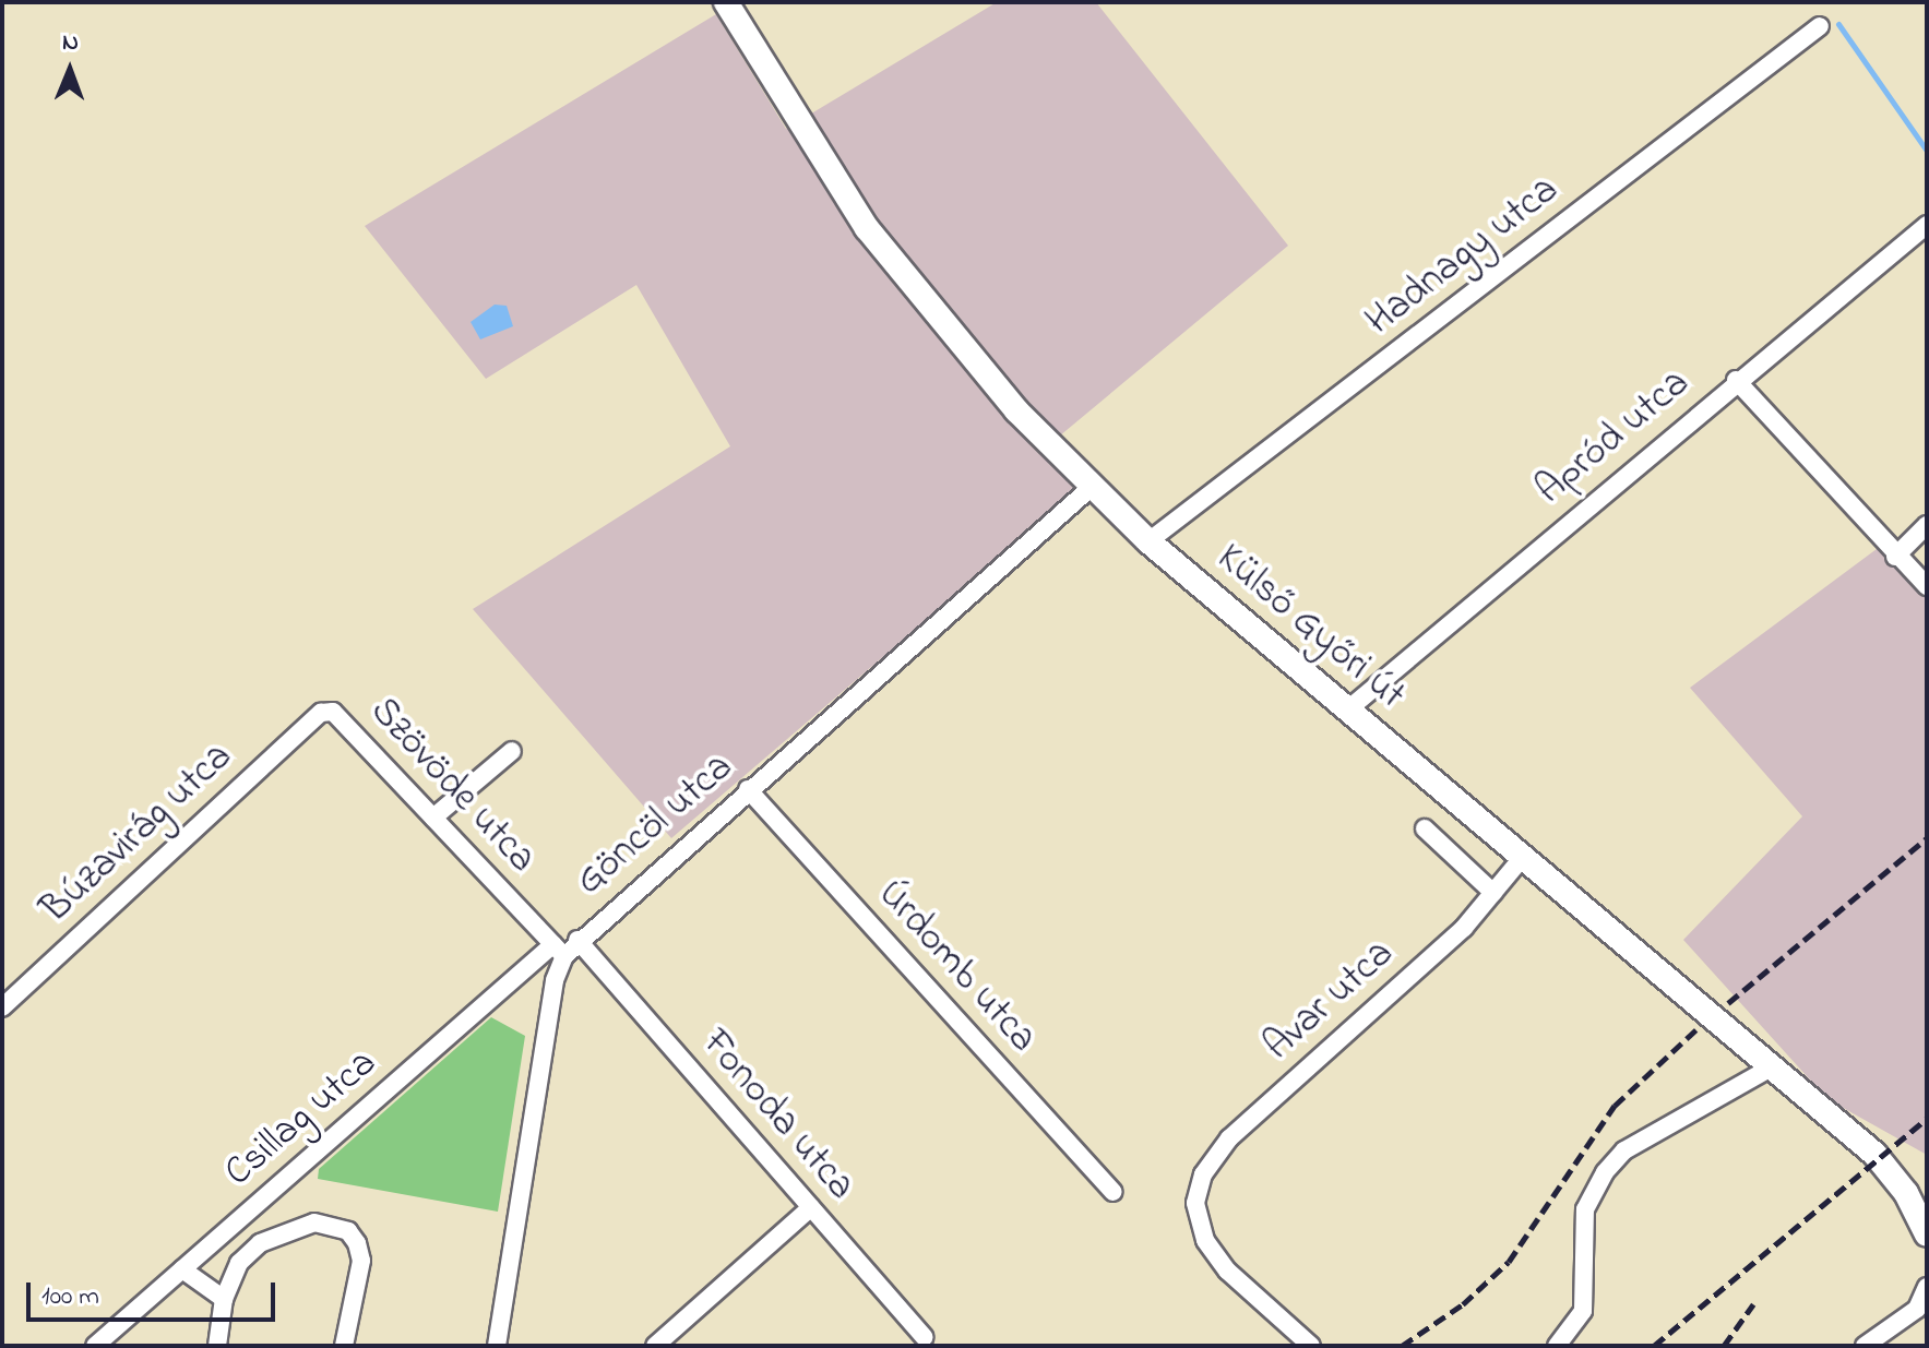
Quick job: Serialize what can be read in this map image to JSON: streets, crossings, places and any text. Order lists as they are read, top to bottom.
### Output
{
  "streets": {
    "main road": ["Külső Győri út"],
    "street": [
      "Hadnagy utca",
      "Apród utca",
      "Szövöde utca",
      "Göncöl utca",
      "Búzavirág utca",
      "Úrdomb utca",
      "Avar utca",
      "Fonoda utca",
      "Csillag utca"
    ]
  },
  "crossings": [
    ["Hadnagy utca", "Külső Győri út"],
    ["Apród utca", "Külső Győri út"],
    ["Külső Győri út", "Göncöl utca"],
    ["Külső Győri út", "Avar utca"],
    ["Szövöde utca", "Göncöl utca"],
    ["Szövöde utca", "Búzavirág utca"],
    ["Szövöde utca", "Csillag utca"],
    ["Göncöl utca", "Úrdomb utca"],
    ["Göncöl utca", "Fonoda utca"],
    ["Göncöl utca", "Csillag utca"]
  ],
  "scale_bar": "100 m",
  "north": "top"
}
